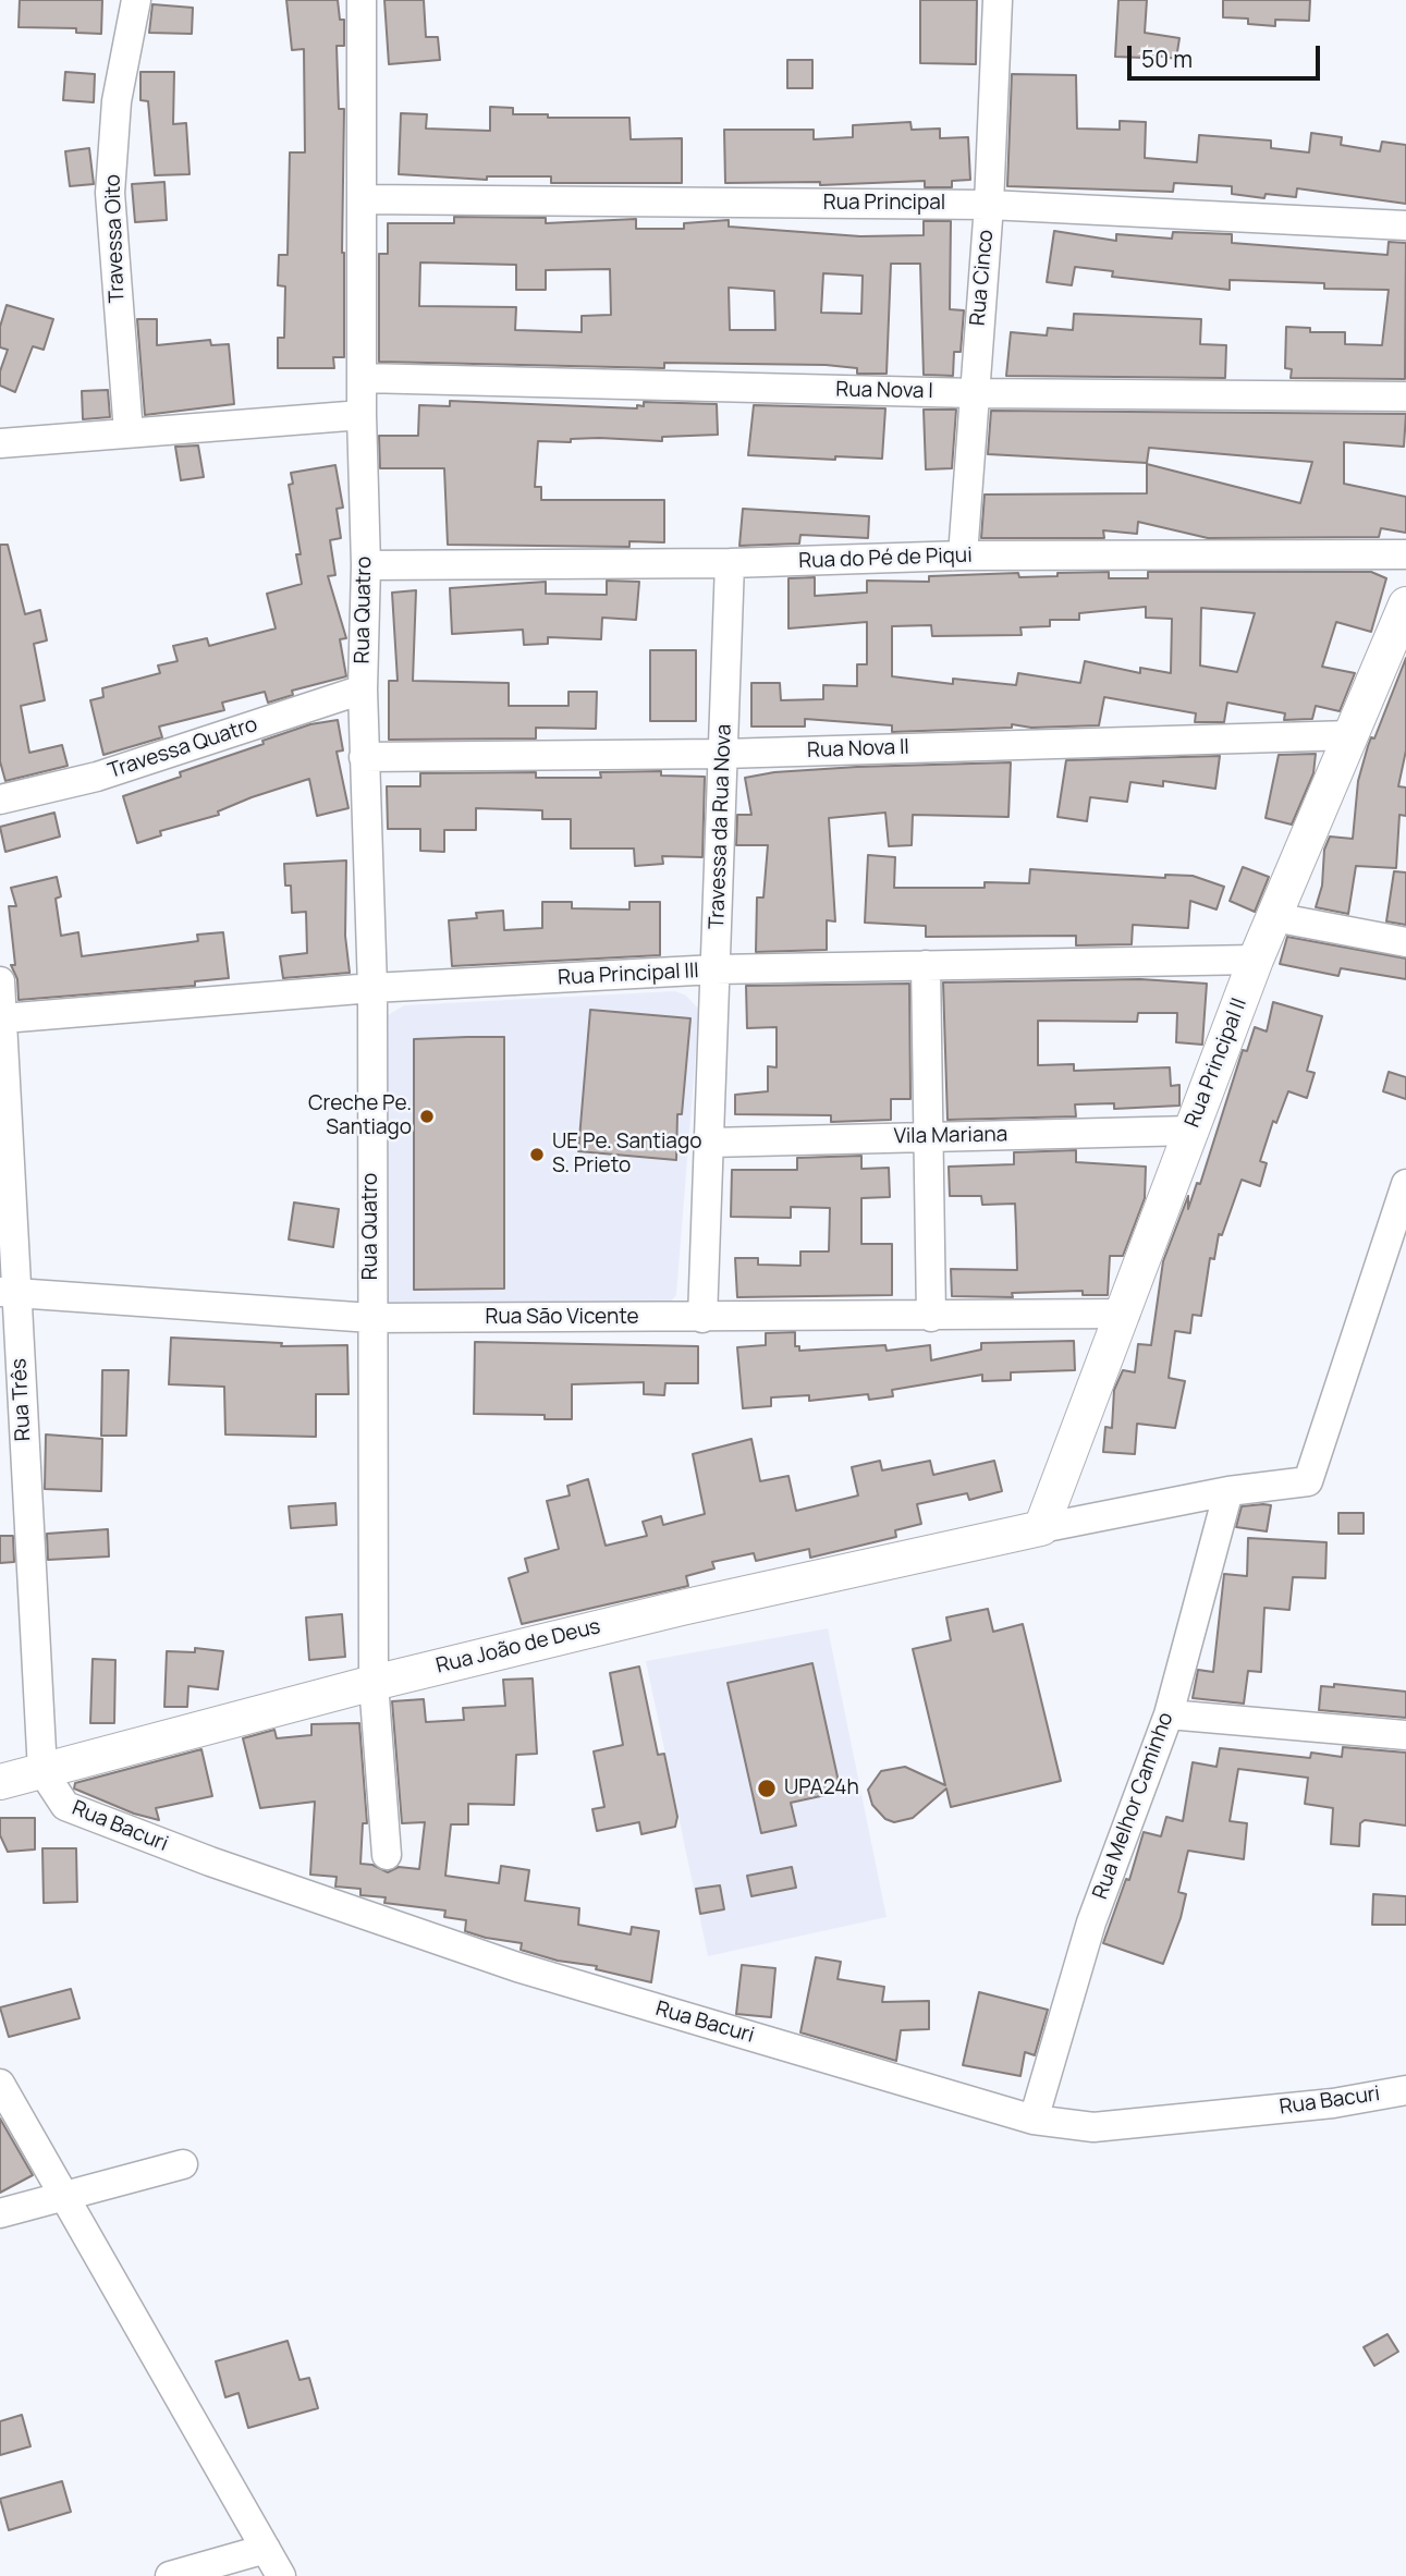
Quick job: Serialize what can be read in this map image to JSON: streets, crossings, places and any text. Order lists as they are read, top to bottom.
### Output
{
  "streets": {
    "street": [
      "Rua Principal",
      "Travessa Oito",
      "Rua Cinco",
      "Rua Nova I",
      "Rua do Pé de Piqui",
      "Rua Quatro",
      "Travessa Quatro",
      "Rua Nova II",
      "Travessa da Rua Nova",
      "Rua Principal III",
      "Rua Principal II",
      "Vila Mariana",
      "Rua São Vicente",
      "Rua Três",
      "Rua João de Deus",
      "Rua Melhor Caminho",
      "Rua Bacuri"
    ]
  },
  "crossings": [
    ["Rua Principal", "Rua Cinco"],
    ["Rua Principal", "Rua Quatro"],
    ["Rua Cinco", "Rua Nova I"],
    ["Rua Cinco", "Rua do Pé de Piqui"],
    ["Rua Nova I", "Rua Quatro"],
    ["Rua do Pé de Piqui", "Rua Quatro"],
    ["Rua do Pé de Piqui", "Travessa da Rua Nova"],
    ["Rua Quatro", "Travessa Quatro"],
    ["Rua Quatro", "Rua Nova II"],
    ["Rua Quatro", "Rua Principal III"],
    ["Rua Quatro", "Rua São Vicente"],
    ["Rua Quatro", "Rua João de Deus"],
    ["Rua Nova II", "Travessa da Rua Nova"],
    ["Rua Nova II", "Rua Principal II"],
    ["Travessa da Rua Nova", "Rua Principal III"],
    ["Travessa da Rua Nova", "Vila Mariana"],
    ["Travessa da Rua Nova", "Rua São Vicente"],
    ["Rua Principal III", "Rua Principal II"],
    ["Rua Principal III", "Rua Três"],
    ["Rua Principal II", "Vila Mariana"],
    ["Rua Principal II", "Rua São Vicente"],
    ["Rua Principal II", "Rua João de Deus"],
    ["Rua São Vicente", "Rua Três"],
    ["Rua Três", "Rua João de Deus"],
    ["Rua Três", "Rua Bacuri"],
    ["Rua João de Deus", "Rua Bacuri"],
    ["Rua Melhor Caminho", "Rua Bacuri"]
  ],
  "places": ["Creche Pe. Santiago", "UE Pe. Santiago S. Prieto", "UPA24h"],
  "scale_bar": "50 m"
}
